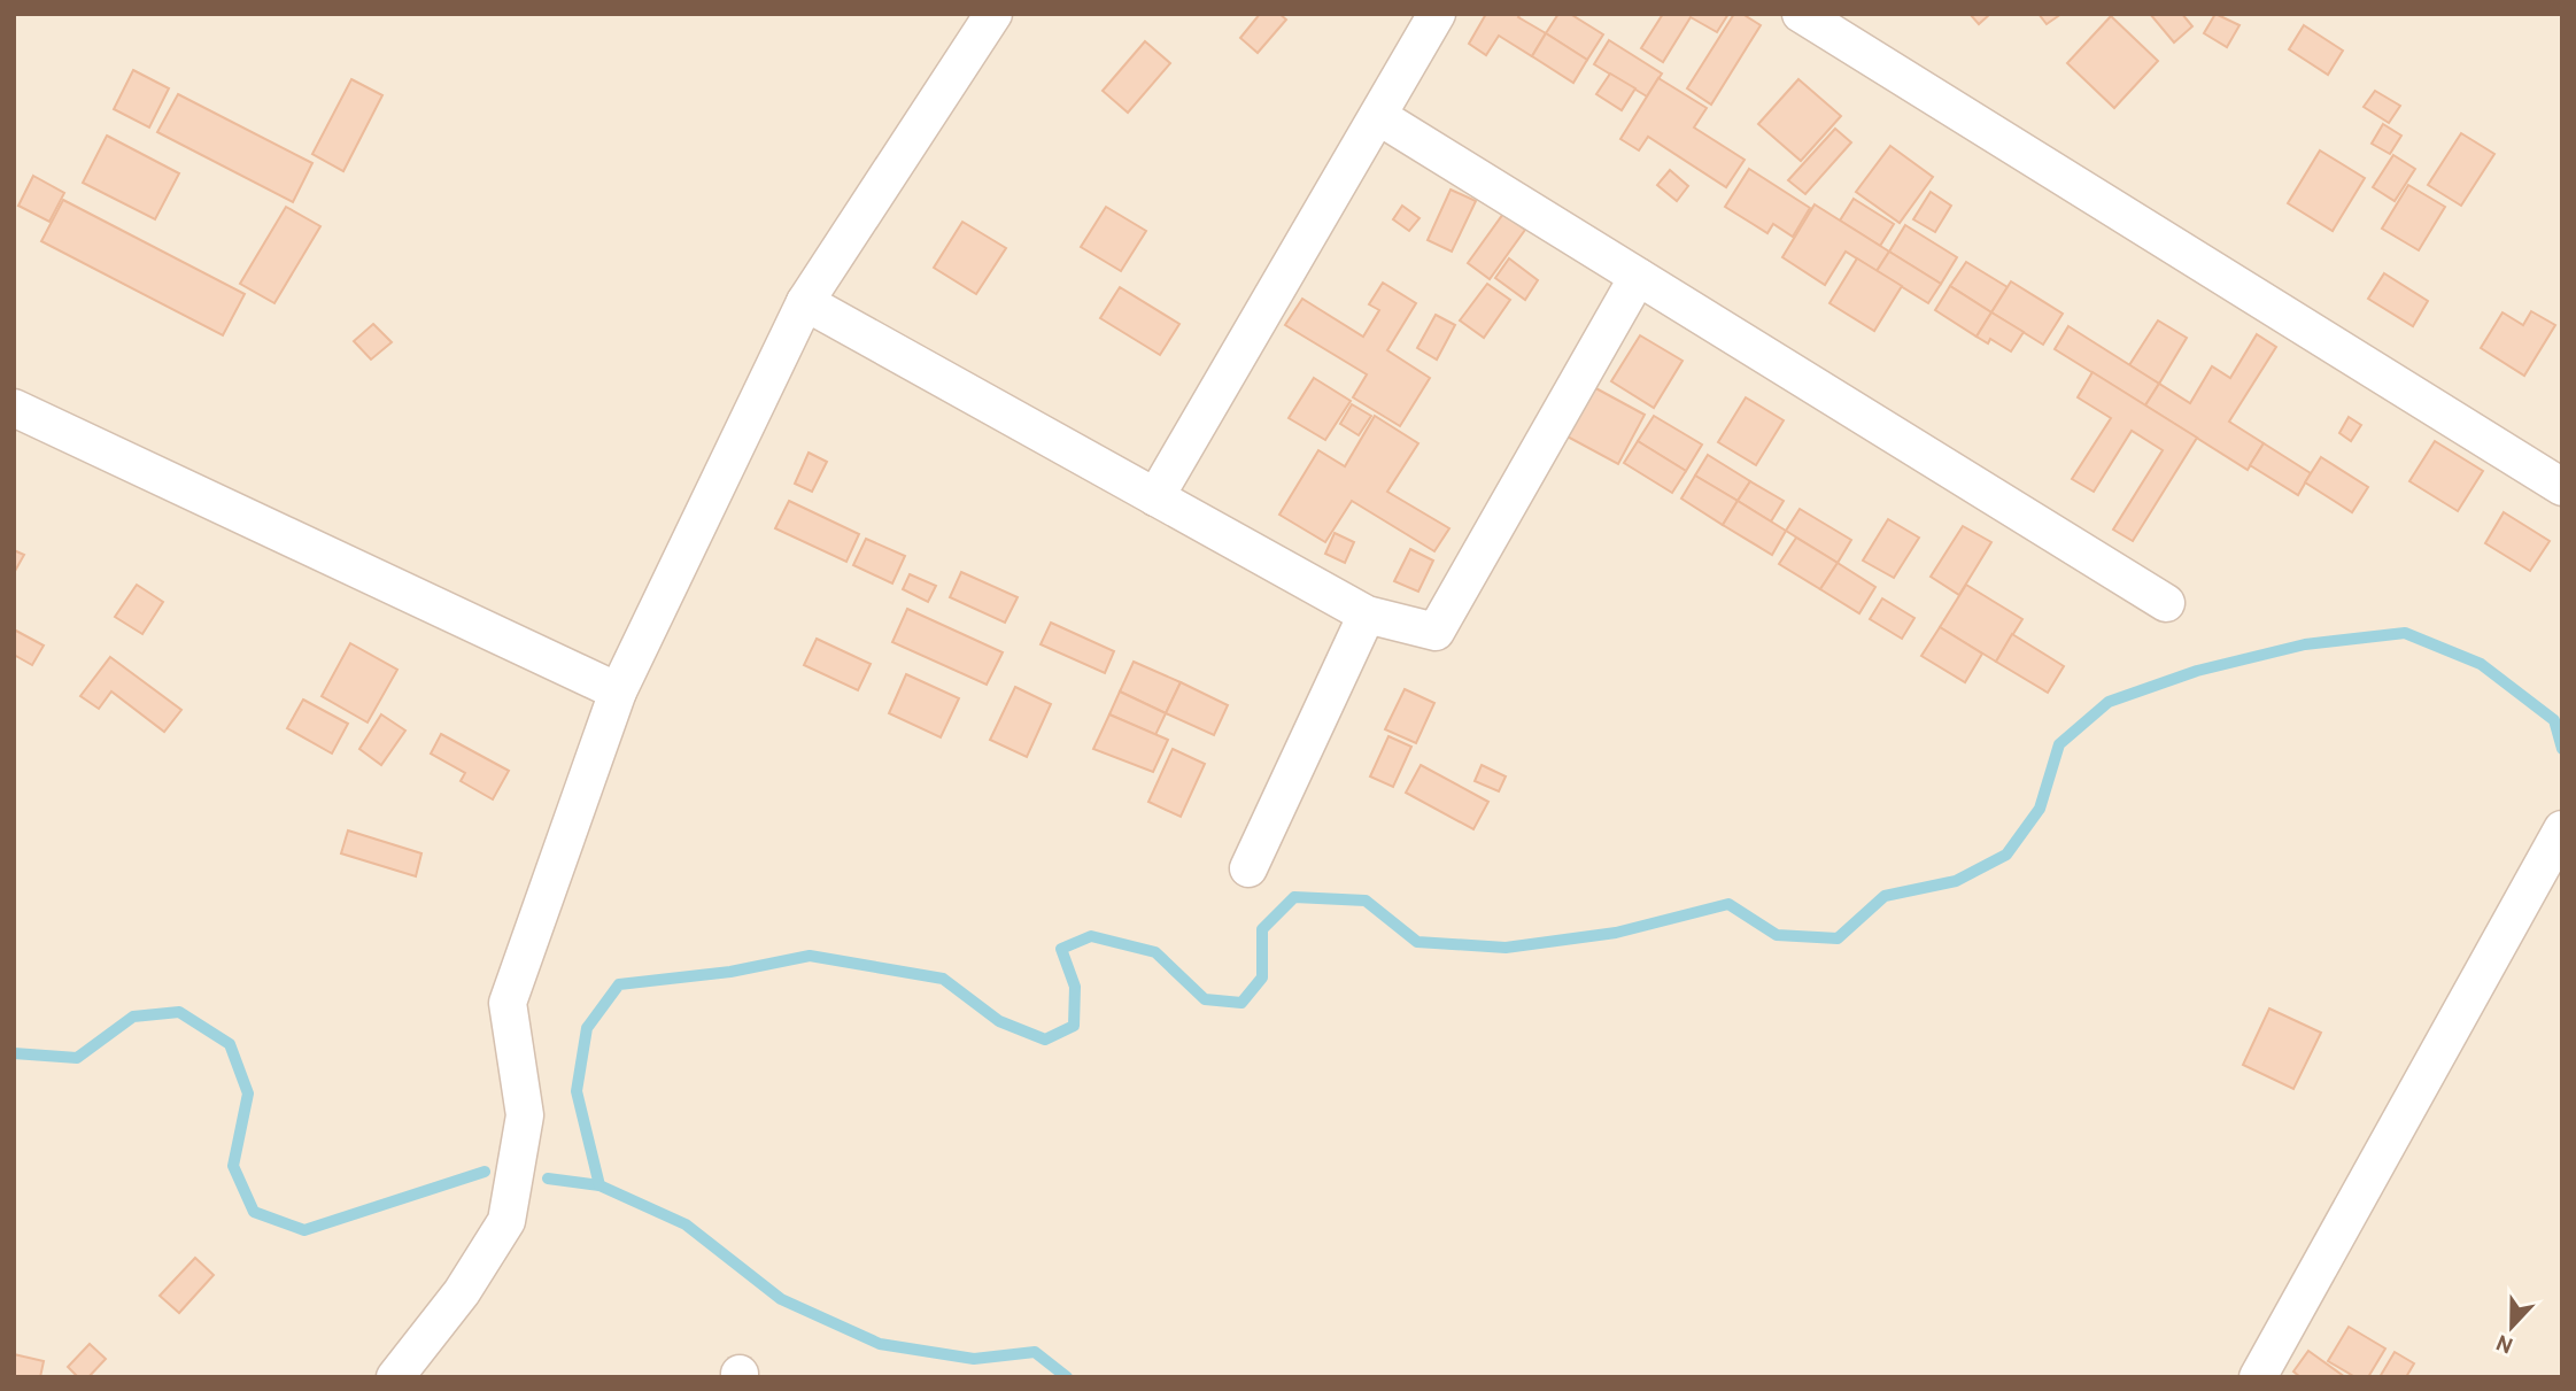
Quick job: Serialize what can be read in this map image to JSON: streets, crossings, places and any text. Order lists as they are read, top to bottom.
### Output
{
  "north": "bottom"
}
